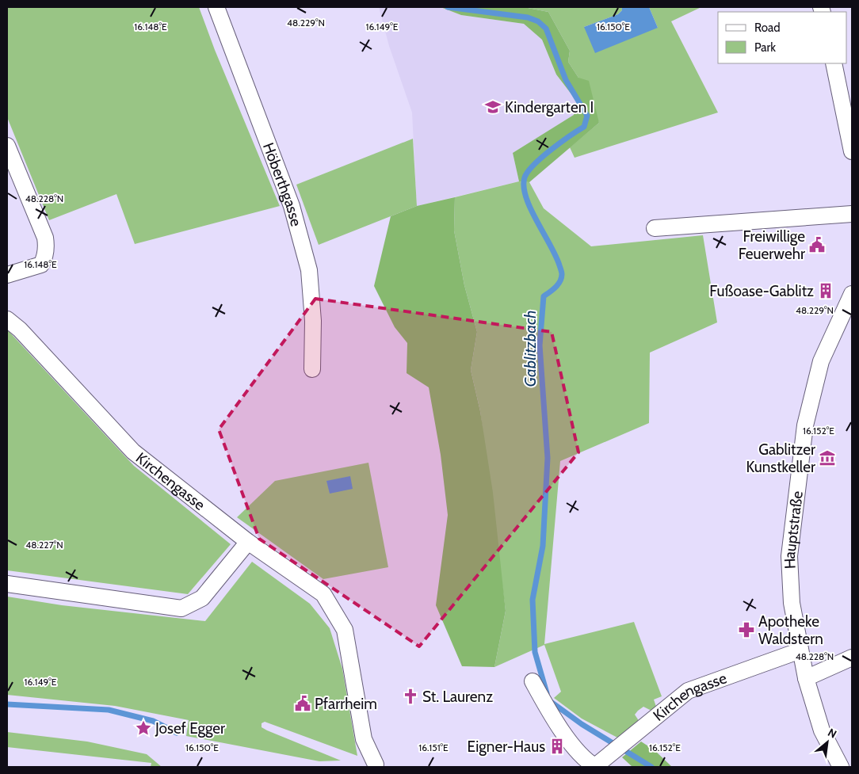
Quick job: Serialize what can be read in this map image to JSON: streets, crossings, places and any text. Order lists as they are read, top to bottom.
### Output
{
  "streets": {
    "street": ["Höberthgasse", "Kirchengasse", "Hauptstraße"]
  },
  "crossings": [
    ["Kirchengasse", "Hauptstraße"]
  ],
  "water": ["Gablitzbach"],
  "places": {
    "school or university": ["Kindergarten I"],
    "public building": ["Freiwillige Feuerwehr", "Pfarrheim"],
    "building": ["Fußoase-Gablitz", "Eigner-Haus"],
    "museum": ["Gablitzer Kunstkeller"],
    "pharmacy": ["Apotheke Waldstern"],
    "church": ["St. Laurenz"],
    "place": ["Josef Egger"]
  },
  "legend": ["Road", "Park"],
  "north": "top right",
  "coordinates": [
    "48.229°N",
    "16.148°E",
    "16.149°E",
    "16.150°E",
    "48.228°N",
    "16.152°E",
    "48.227°N",
    "16.151°E"
  ]
}
